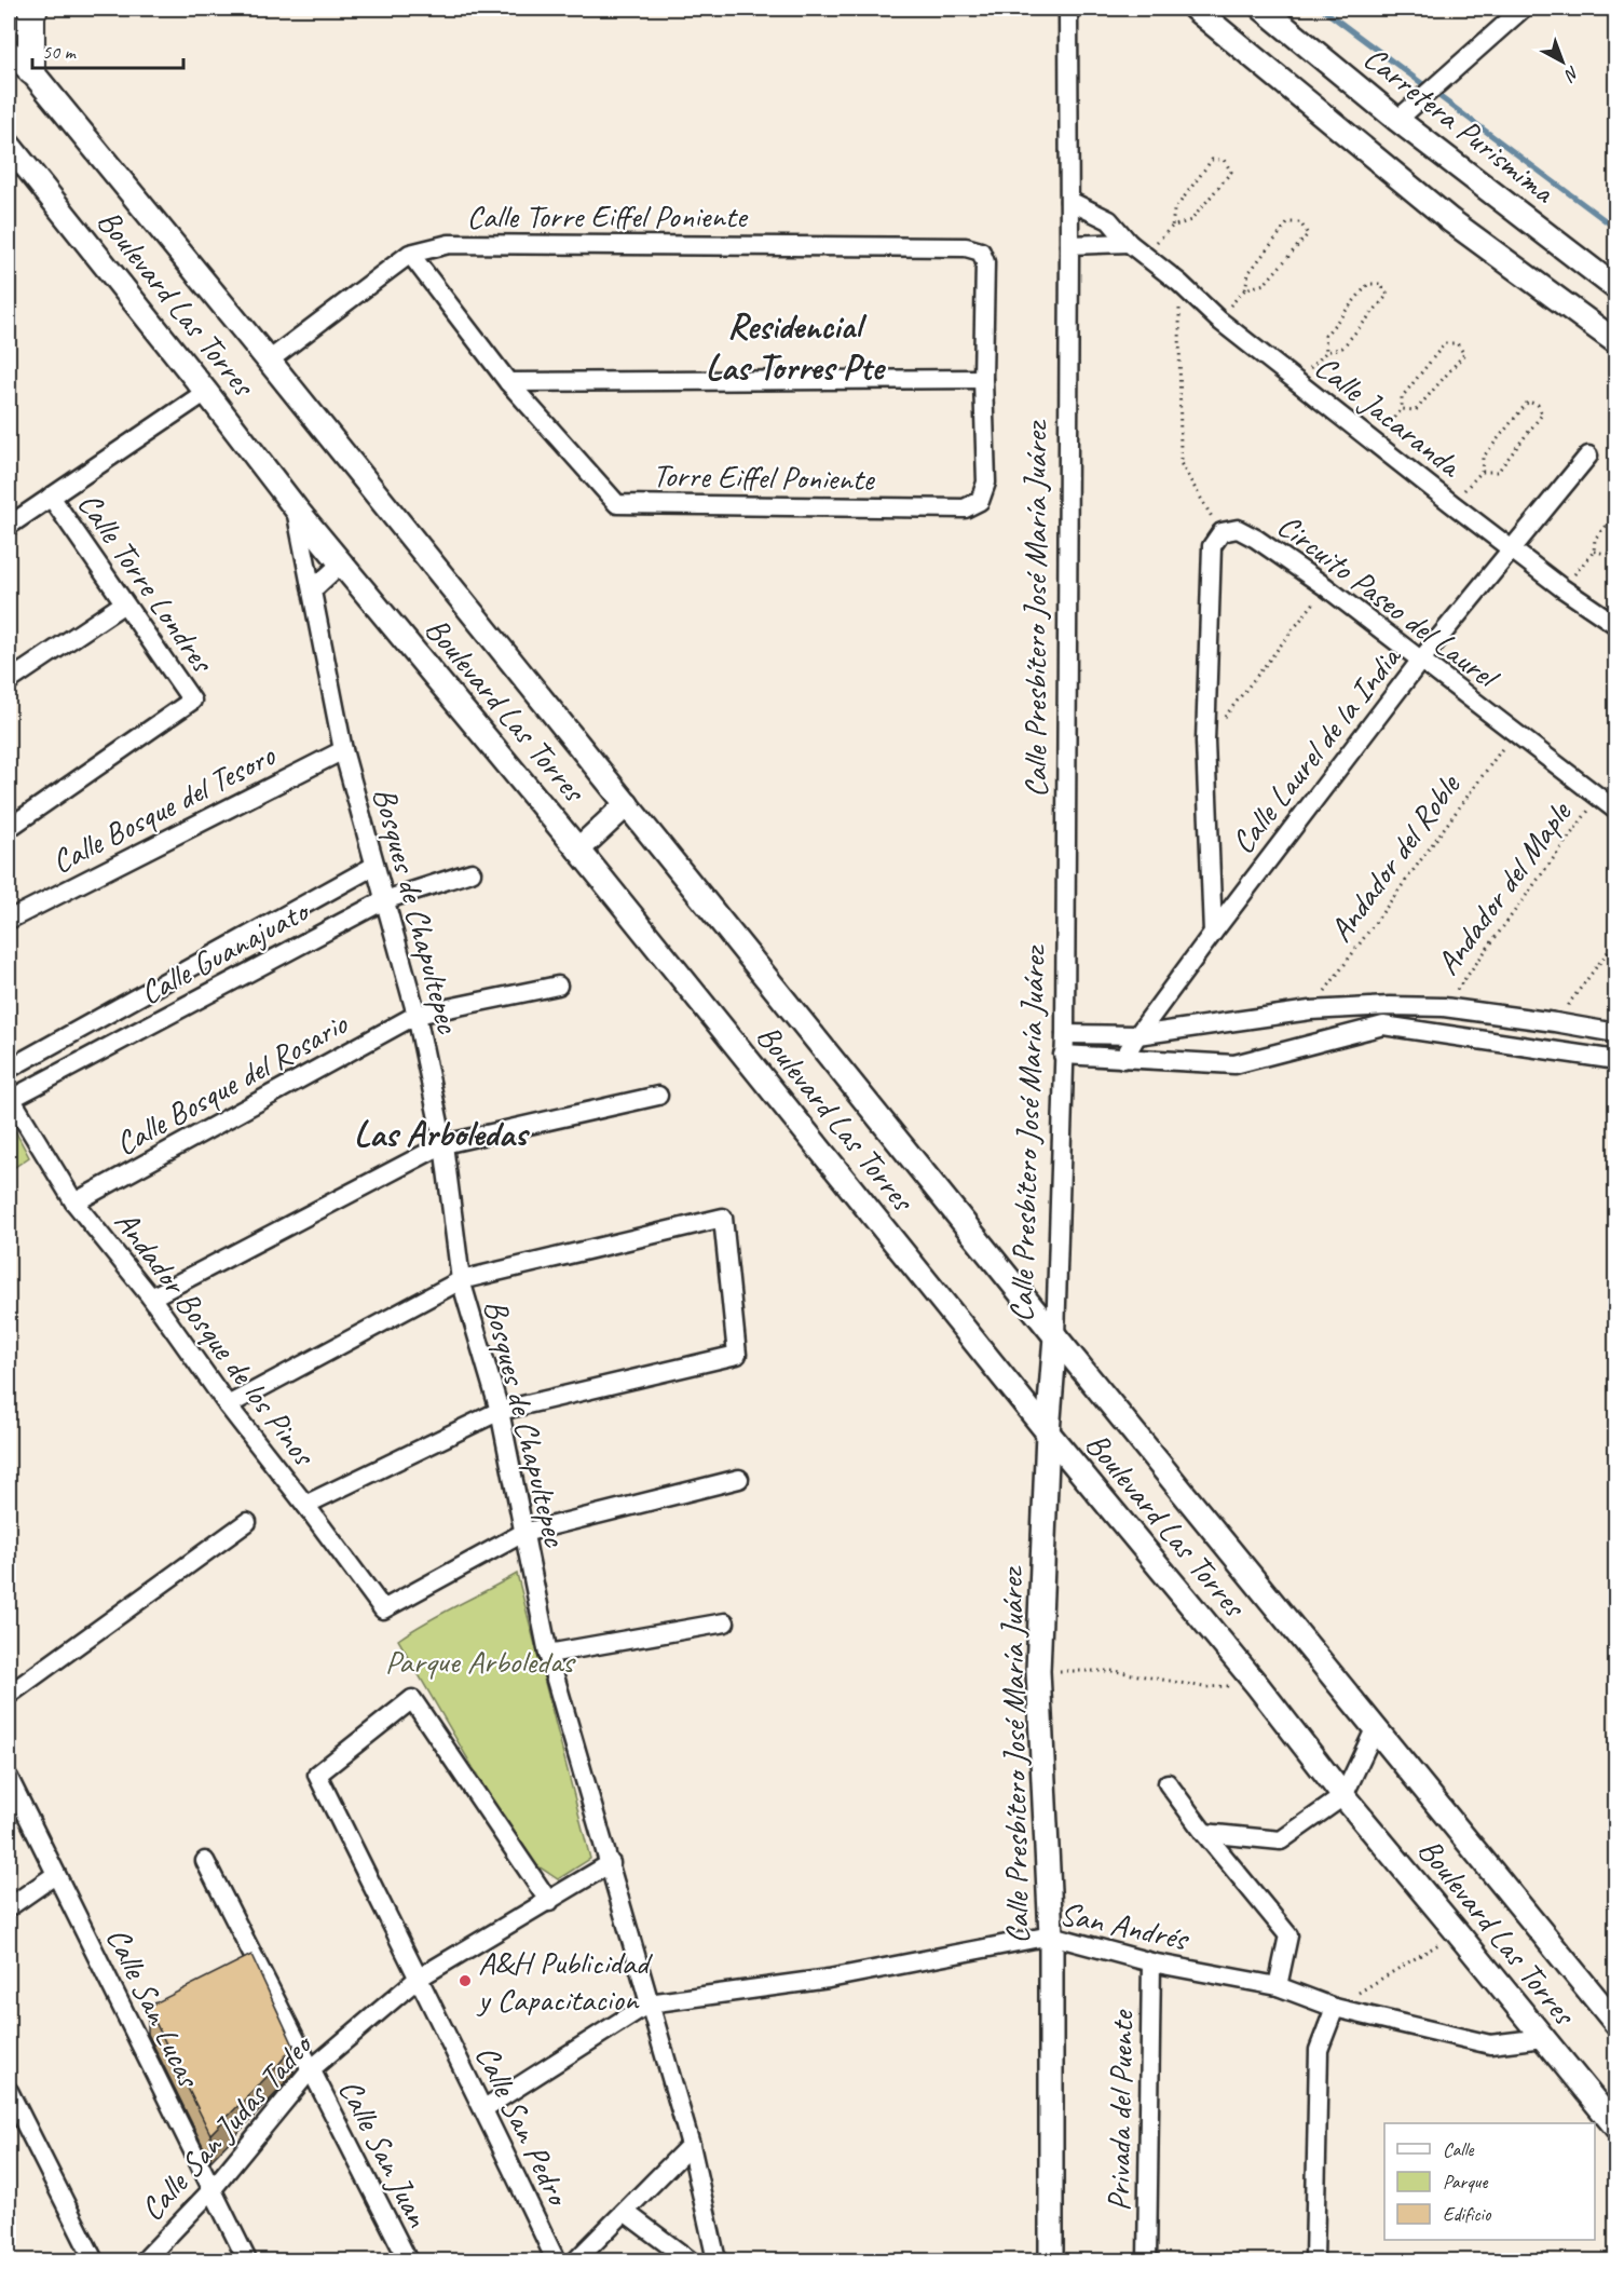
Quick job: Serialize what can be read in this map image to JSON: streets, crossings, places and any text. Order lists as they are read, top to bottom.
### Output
{
  "streets": {
    "street": [
      "Carretera Purismima",
      "Calle Torre Eiffel Poniente",
      "Boulevard Las Torres",
      "Calle Jacaranda",
      "Torre Eiffel Poniente",
      "Calle Torre Londres",
      "Circuito Paseo del Laurel",
      "Calle Presbítero José María Juárez",
      "Calle Laurel de la India",
      "Calle Bosque del Tesoro",
      "Bosques de Chapultepec",
      "Calle Guanajuato",
      "Calle Bosque del Rosario",
      "Andador Bosque de los Pinos",
      "San Andrés",
      "Calle San Lucas",
      "Privada del Puente",
      "Calle San Pedro",
      "Calle San Judas Tadeo",
      "Calle San Juan"
    ],
    "path": ["Andador del Roble", "Andador del Maple"]
  },
  "crossings": [
    ["Calle Torre Eiffel Poniente", "Boulevard Las Torres"],
    ["Calle Torre Eiffel Poniente", "Torre Eiffel Poniente"],
    ["Boulevard Las Torres", "Calle Presbítero José María Juárez"],
    ["Boulevard Las Torres", "Bosques de Chapultepec"],
    ["Boulevard Las Torres", "San Andrés"],
    ["Calle Jacaranda", "Calle Presbítero José María Juárez"],
    ["Calle Jacaranda", "Calle Laurel de la India"],
    ["Circuito Paseo del Laurel", "Calle Laurel de la India"],
    ["Circuito Paseo del Laurel", "Andador del Roble"],
    ["Circuito Paseo del Laurel", "Andador del Maple"],
    ["Calle Presbítero José María Juárez", "San Andrés"],
    ["Calle Bosque del Tesoro", "Bosques de Chapultepec"],
    ["Bosques de Chapultepec", "Calle Guanajuato"],
    ["Bosques de Chapultepec", "Calle Bosque del Rosario"],
    ["Bosques de Chapultepec", "Andador Bosque de los Pinos"],
    ["Bosques de Chapultepec", "San Andrés"],
    ["Bosques de Chapultepec", "Calle San Judas Tadeo"],
    ["Calle Guanajuato", "Andador Bosque de los Pinos"],
    ["Calle Bosque del Rosario", "Andador Bosque de los Pinos"],
    ["San Andrés", "Privada del Puente"],
    ["Calle San Lucas", "Calle San Judas Tadeo"],
    ["Calle San Pedro", "Calle San Judas Tadeo"],
    ["Calle San Judas Tadeo", "Calle San Juan"]
  ],
  "districts": ["Residencial Las Torres Pte", "Las Arboledas"],
  "parks": ["Parque Arboledas"],
  "places": ["A&H Publicidad y Capacitacion"],
  "legend": ["Calle", "Parque", "Edificio"],
  "scale_bar": "50 m",
  "north": "bottom right"
}
